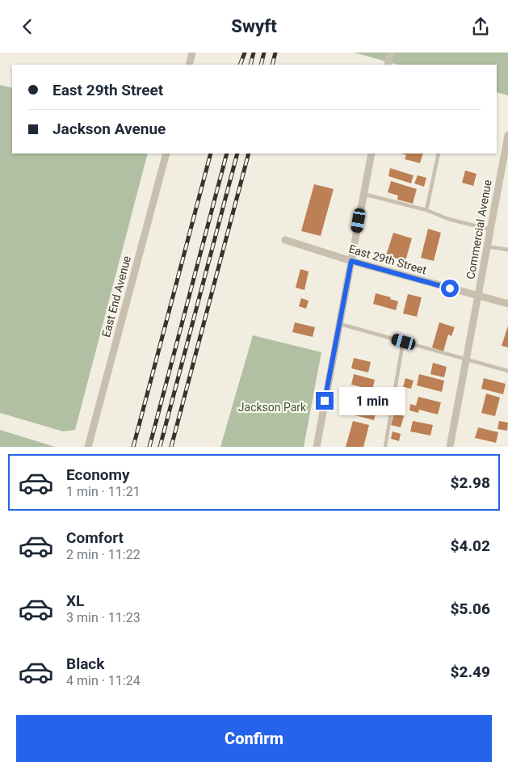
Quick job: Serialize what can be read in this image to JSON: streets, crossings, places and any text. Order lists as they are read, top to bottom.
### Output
{
  "streets": {
    "street": ["Commercial Avenue", "East 29th Street", "East End Avenue"]
  },
  "crossings": [
    ["Commercial Avenue", "East 29th Street"]
  ],
  "parks": ["Jackson Park"],
  "page": {
    "header": "Swyft",
    "banner": ["East 29th Street", "Jackson Avenue"],
    "bubble": "1 min",
    "list": [
      {
        "name": "Economy",
        "note": "1 min · 11:21",
        "value": "$2.98"
      },
      {
        "name": "Comfort",
        "note": "2 min · 11:22",
        "value": "$4.02"
      },
      {
        "name": "XL",
        "note": "3 min · 11:23",
        "value": "$5.06"
      },
      {
        "name": "Black",
        "note": "4 min · 11:24",
        "value": "$2.49"
      }
    ],
    "buttons": "Confirm"
  }
}
